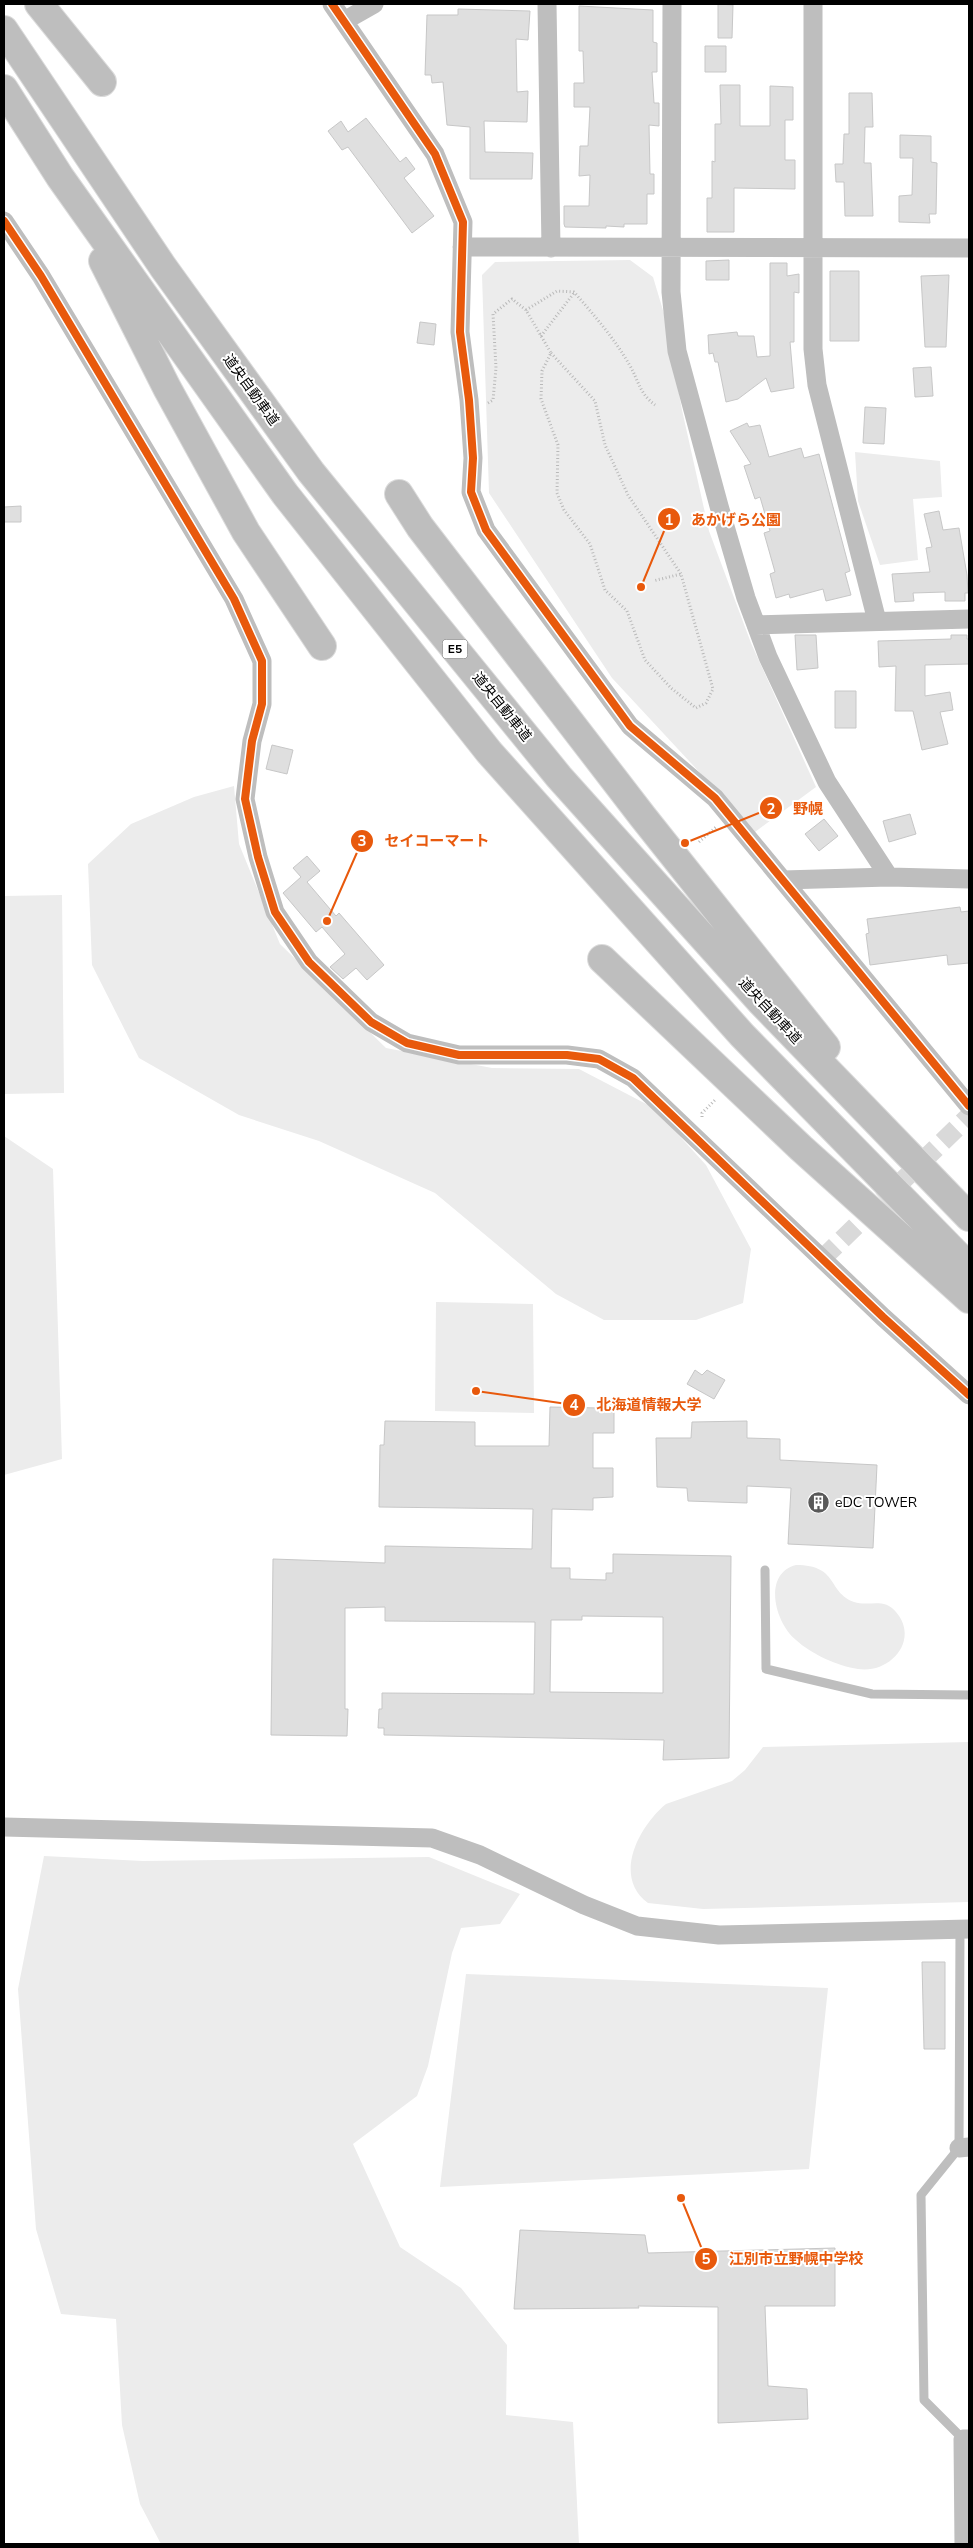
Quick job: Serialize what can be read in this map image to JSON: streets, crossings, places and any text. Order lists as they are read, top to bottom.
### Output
{
  "streets": {
    "highway": ["道央自動車道", "E5"]
  },
  "places": {
    "other": [
      "あかげら公園",
      "野幌",
      "セイコーマート",
      "北海道情報大学",
      "江別市立野幌中学校"
    ],
    "building": ["eDC TOWER"]
  }
}
